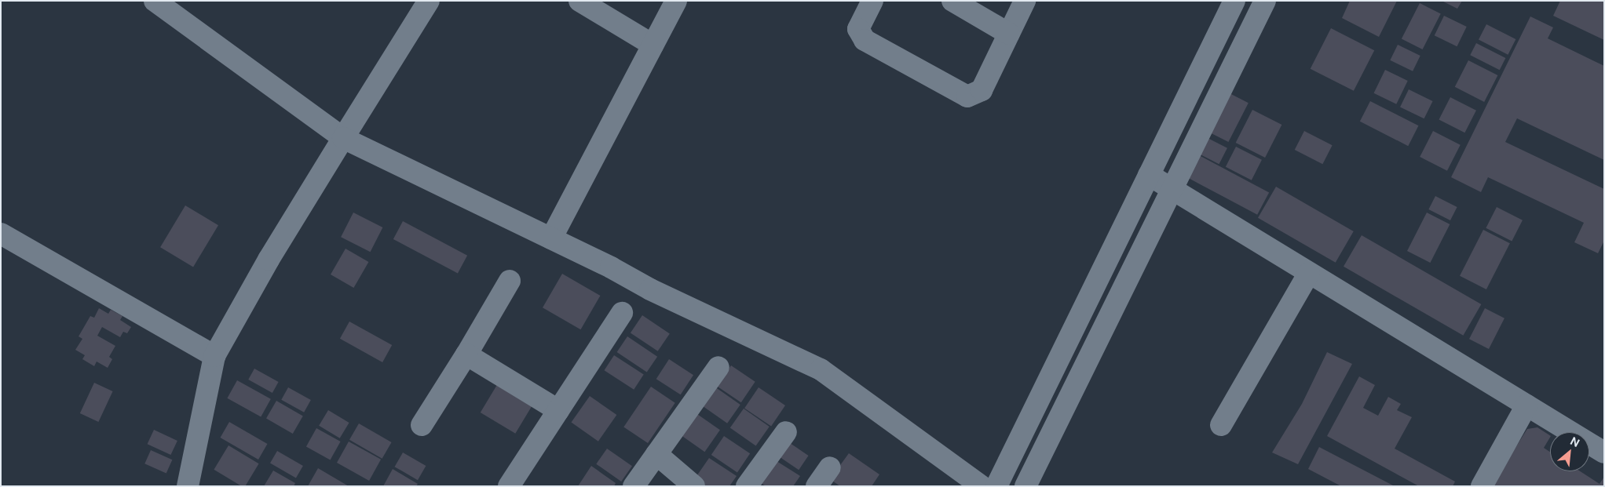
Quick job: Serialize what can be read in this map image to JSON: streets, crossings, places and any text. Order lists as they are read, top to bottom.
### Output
{
  "north": "top right"
}
